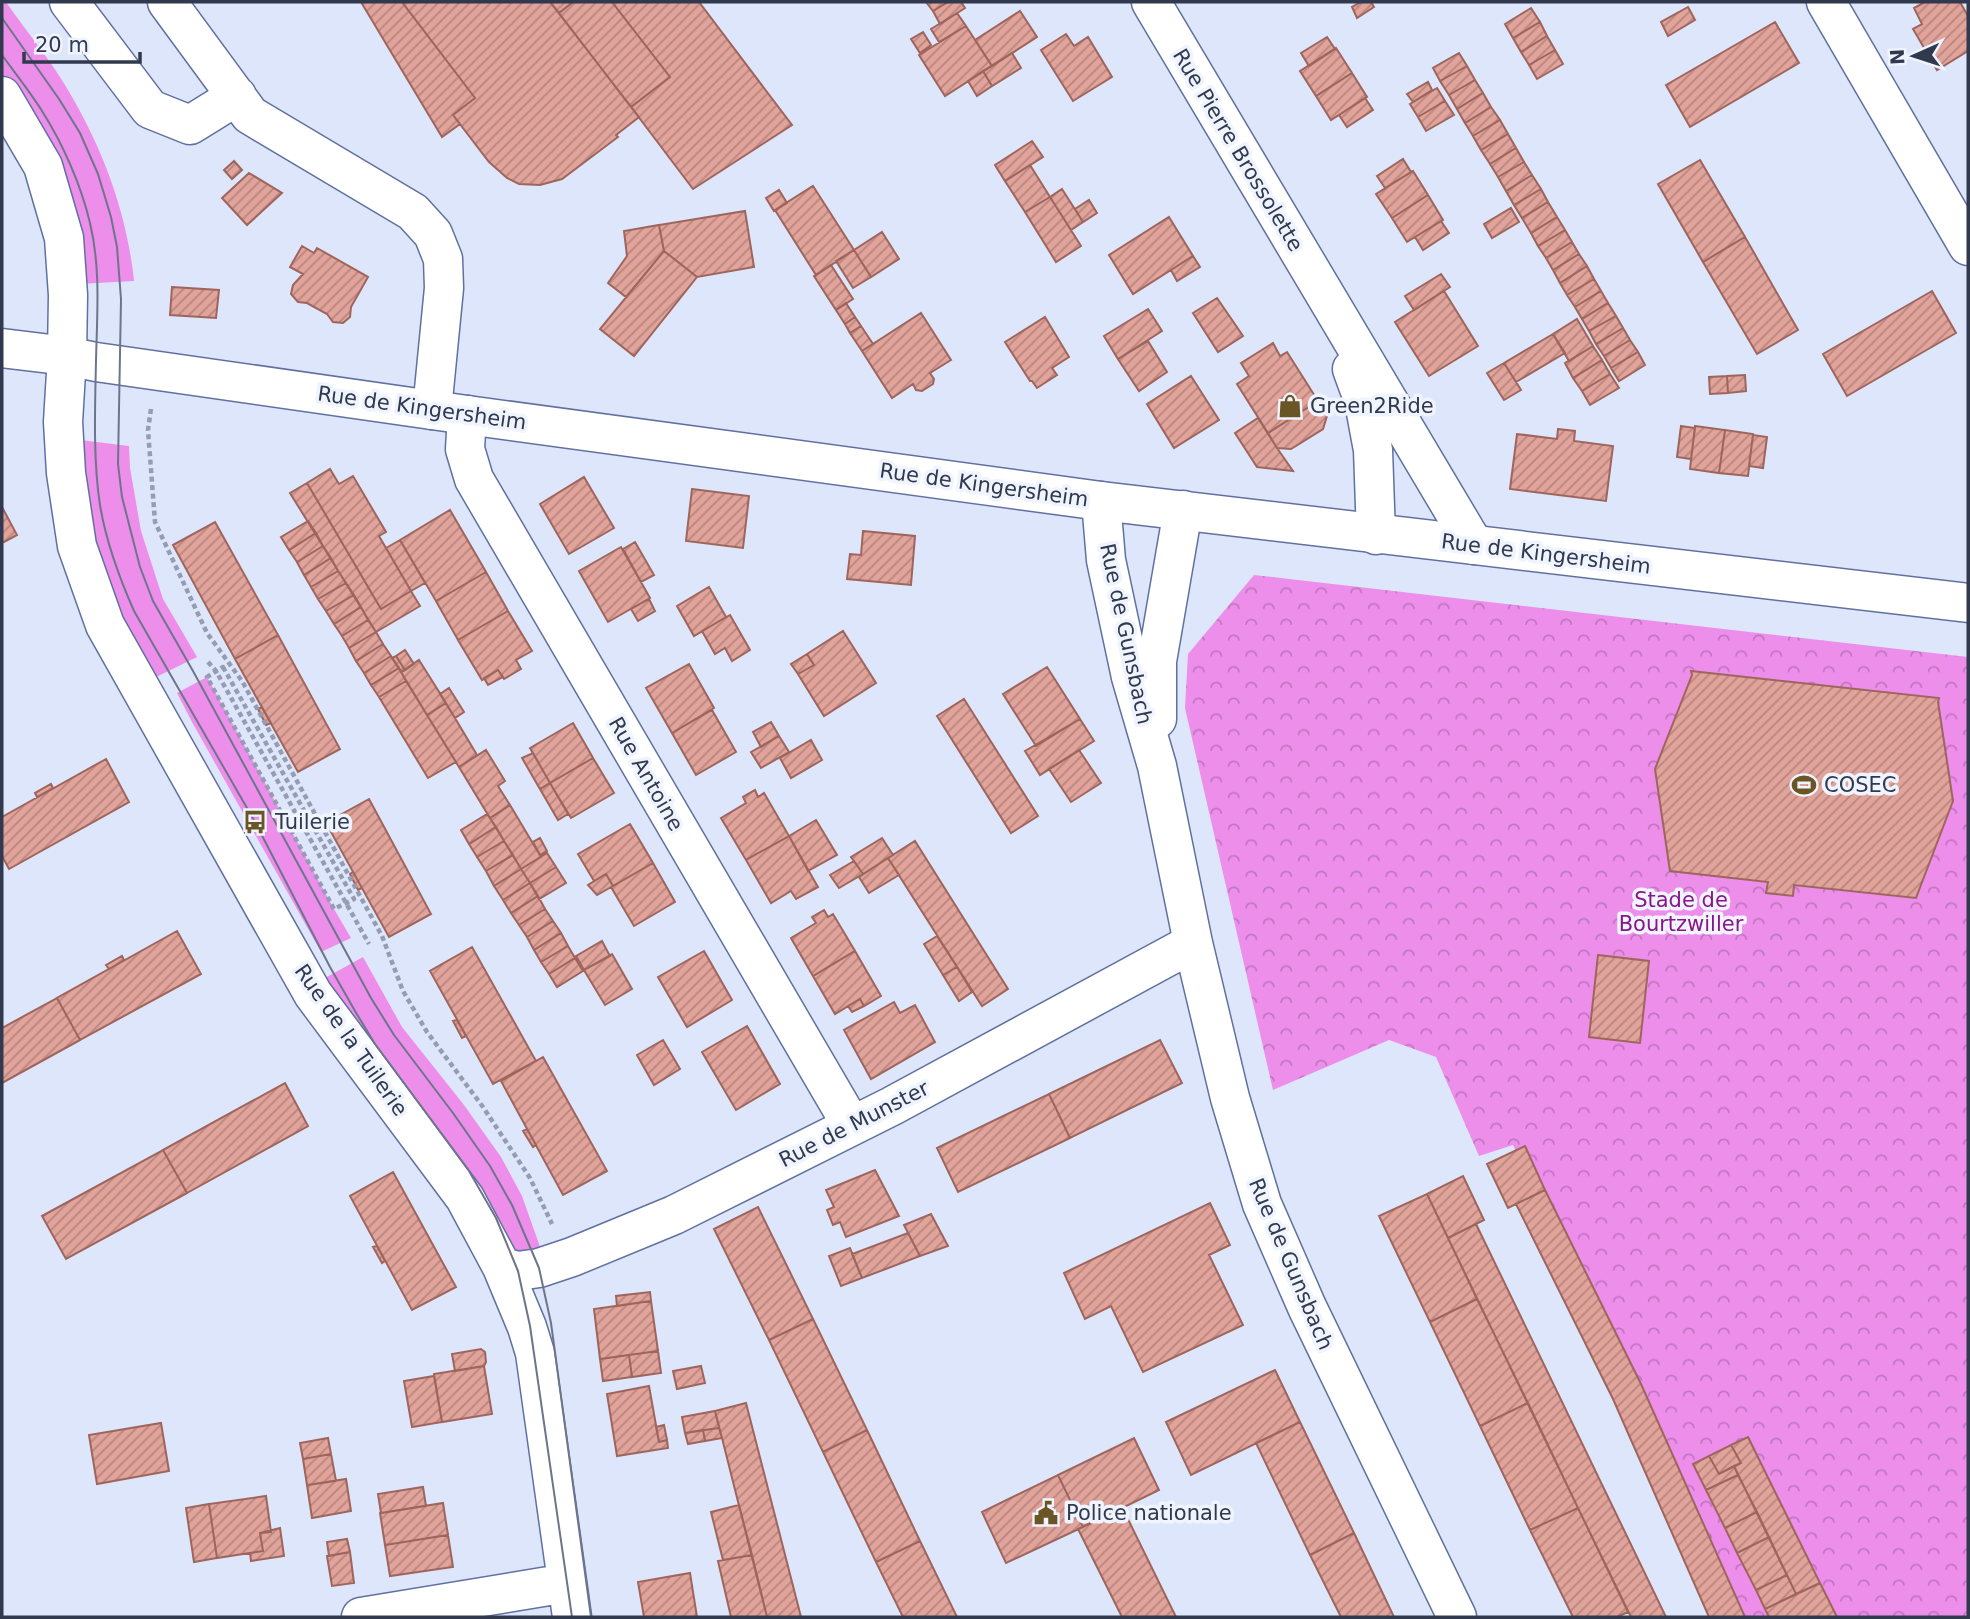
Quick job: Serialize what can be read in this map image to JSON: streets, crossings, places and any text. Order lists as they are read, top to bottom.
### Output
{
  "streets": {
    "street": [
      "Rue Pierre Brossolette",
      "Rue de Kingersheim",
      "Rue de Gunsbach",
      "Rue Antoine",
      "Rue de la Tuilerie",
      "Rue de Munster"
    ]
  },
  "crossings": [
    ["Rue Pierre Brossolette", "Rue de Kingersheim"],
    ["Rue de Kingersheim", "Rue de Gunsbach"],
    ["Rue de Kingersheim", "Rue Antoine"],
    ["Rue de Kingersheim", "Rue de la Tuilerie"],
    ["Rue de Gunsbach", "Rue de Munster"],
    ["Rue Antoine", "Rue de Munster"],
    ["Rue de la Tuilerie", "Rue de Munster"]
  ],
  "parks": ["Stade de Bourtzwiller"],
  "places": {
    "shop": ["Green2Ride"],
    "sports": ["COSEC"],
    "bus stop": ["Tuilerie"],
    "public building": ["Police nationale"]
  },
  "scale_bar": "20 m",
  "north": "left"
}
